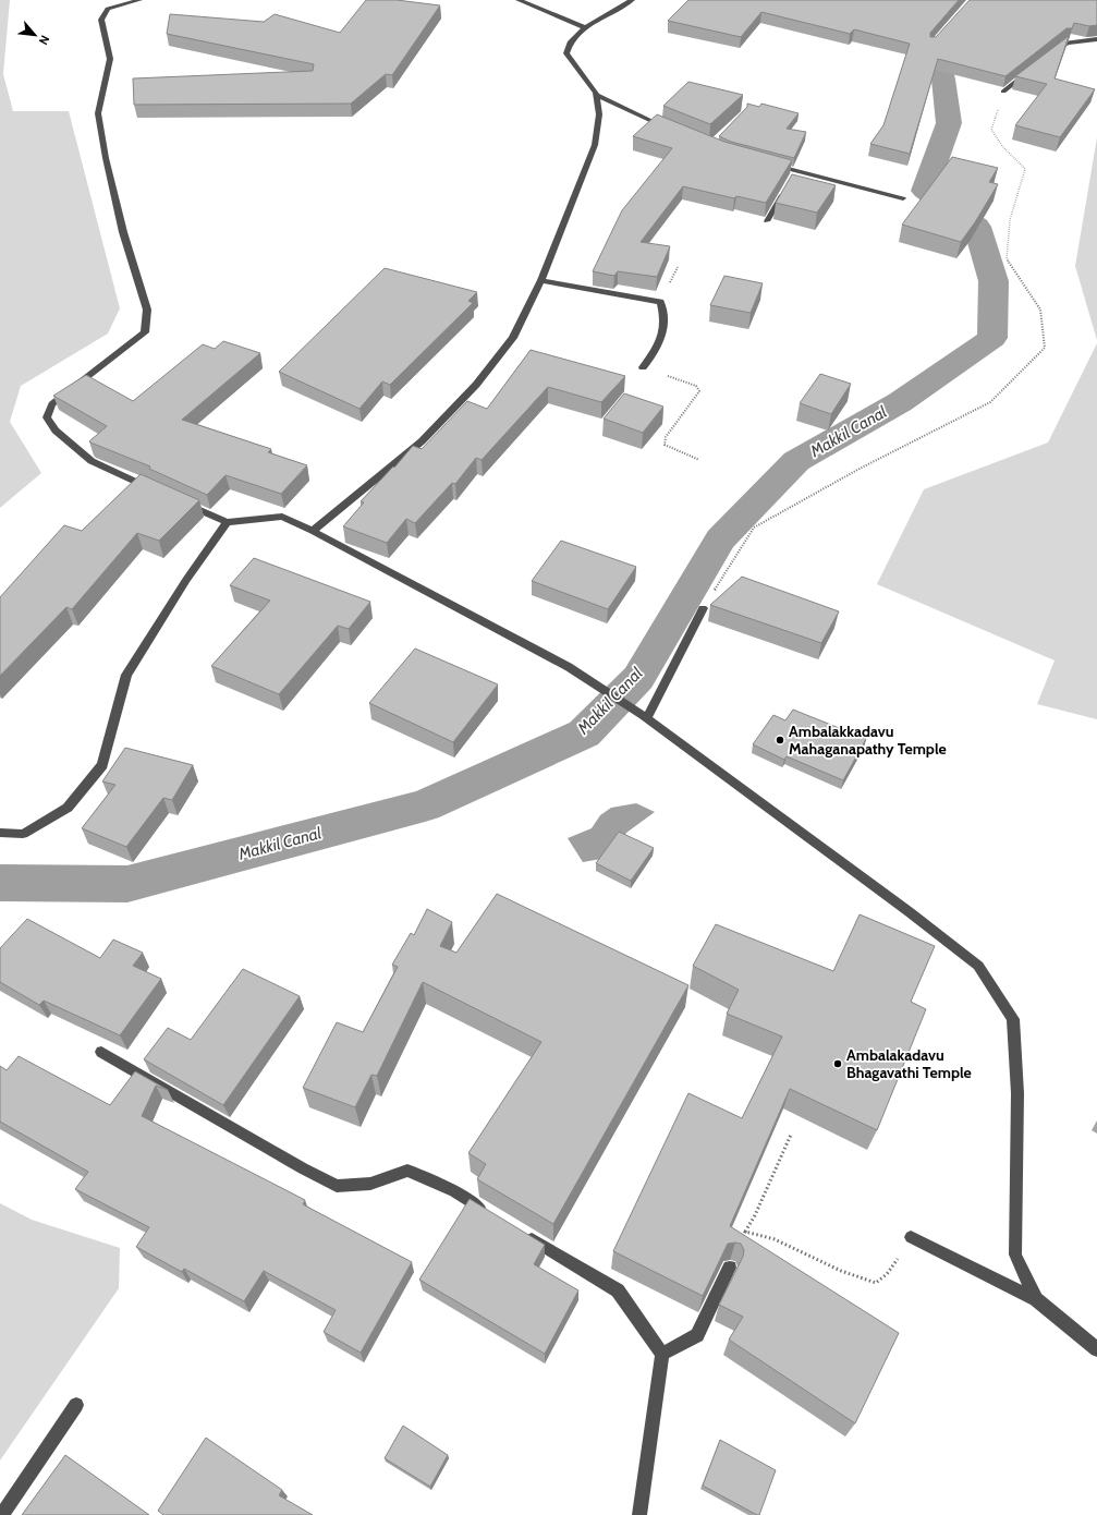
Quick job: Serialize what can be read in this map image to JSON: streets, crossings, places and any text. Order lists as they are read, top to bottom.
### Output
{
  "water": ["Makkil Canal"],
  "places": ["Ambalakkadavu Mahaganapathy Temple", "Ambalakadavu Bhagavathi Temple"],
  "north": "bottom right"
}
